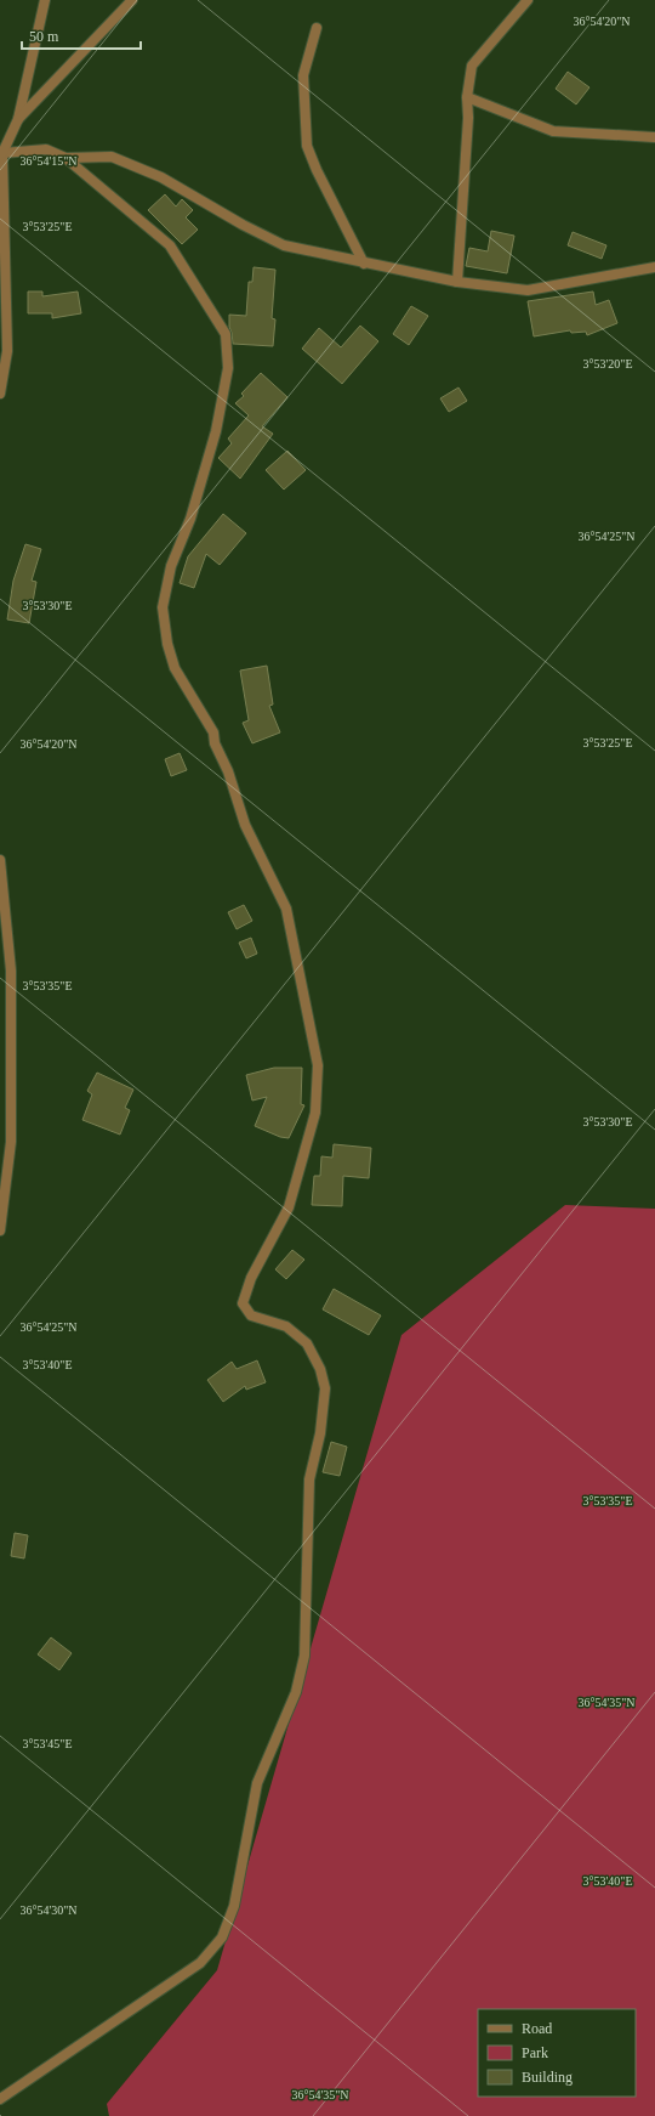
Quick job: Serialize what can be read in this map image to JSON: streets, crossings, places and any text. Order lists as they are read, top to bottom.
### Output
{
  "legend": ["Road", "Park", "Building"],
  "scale_bar": "50 m",
  "coordinates": [
    "36°54'20\"N",
    "36°54'15\"N",
    "3°53'25\"E",
    "3°53'20\"E",
    "36°54'25\"N",
    "3°53'30\"E",
    "3°53'35\"E",
    "3°53'40\"E",
    "36°54'35\"N",
    "3°53'45\"E",
    "36°54'30\"N"
  ]
}
